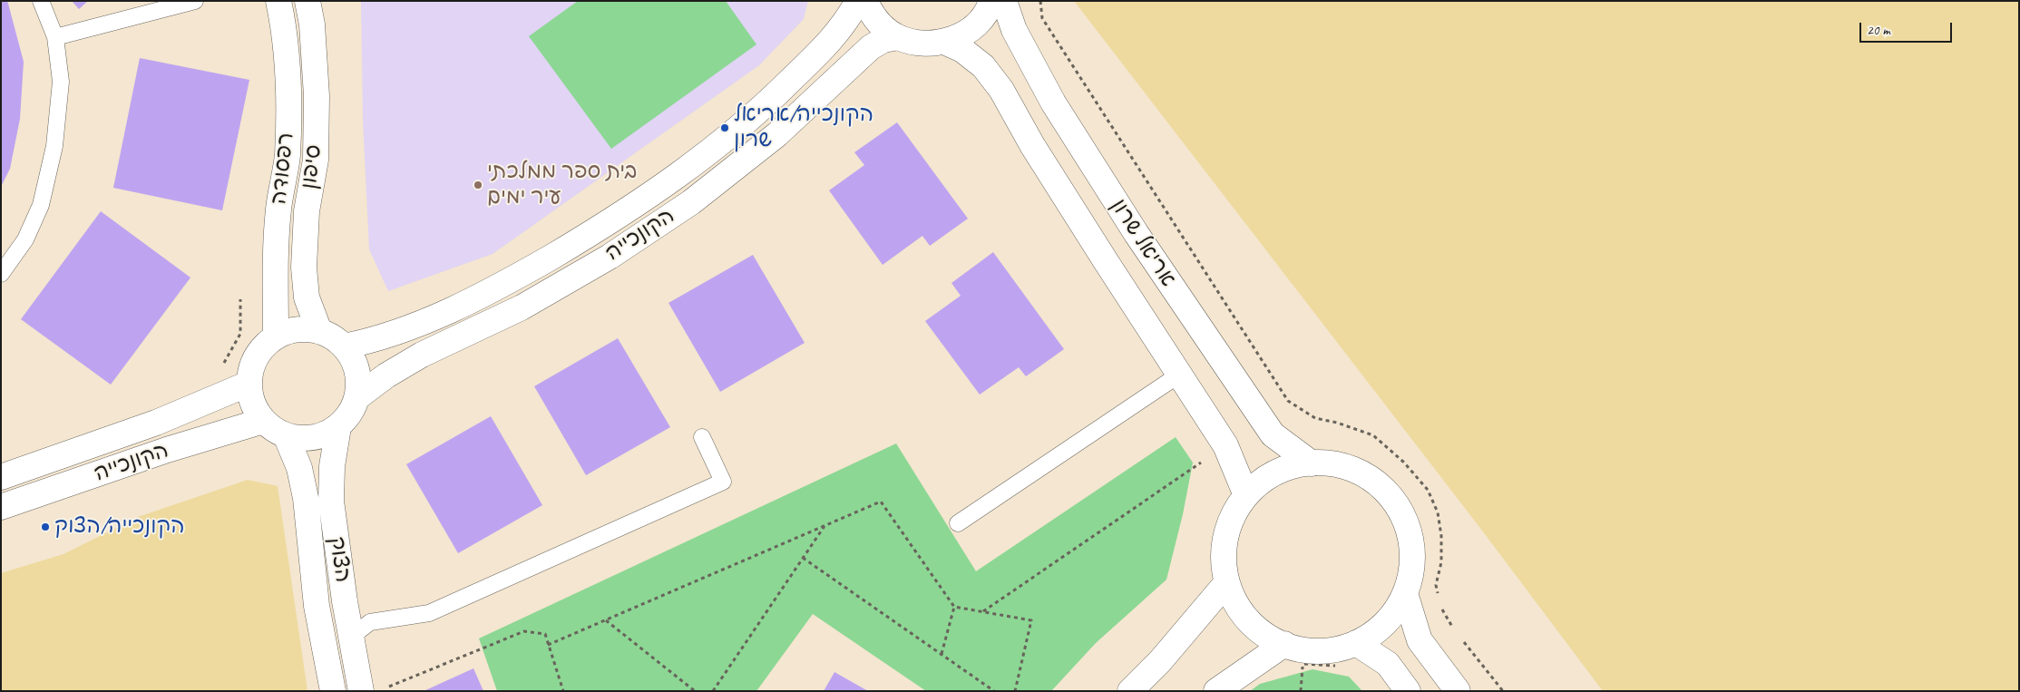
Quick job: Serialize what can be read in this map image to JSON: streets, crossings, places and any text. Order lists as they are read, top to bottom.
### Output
{
  "streets": {
    "street": [
      "סיפון",
      "רפסודה",
      "הקונכייה",
      "אריאל שרון",
      "הצוק"
    ]
  },
  "crossings": [
    ["סיפון", "רפסודה"],
    ["סיפון", "הקונכייה"],
    ["סיפון", "הצוק"],
    ["רפסודה", "הקונכייה"],
    ["רפסודה", "הצוק"],
    ["הקונכייה", "הצוק"]
  ],
  "places": ["הקונכייה/אריאל שרון", "בית ספר ממלכתי עיר ימים", "הקונכייה/הצוק"],
  "scale_bar": "20 m"
}
